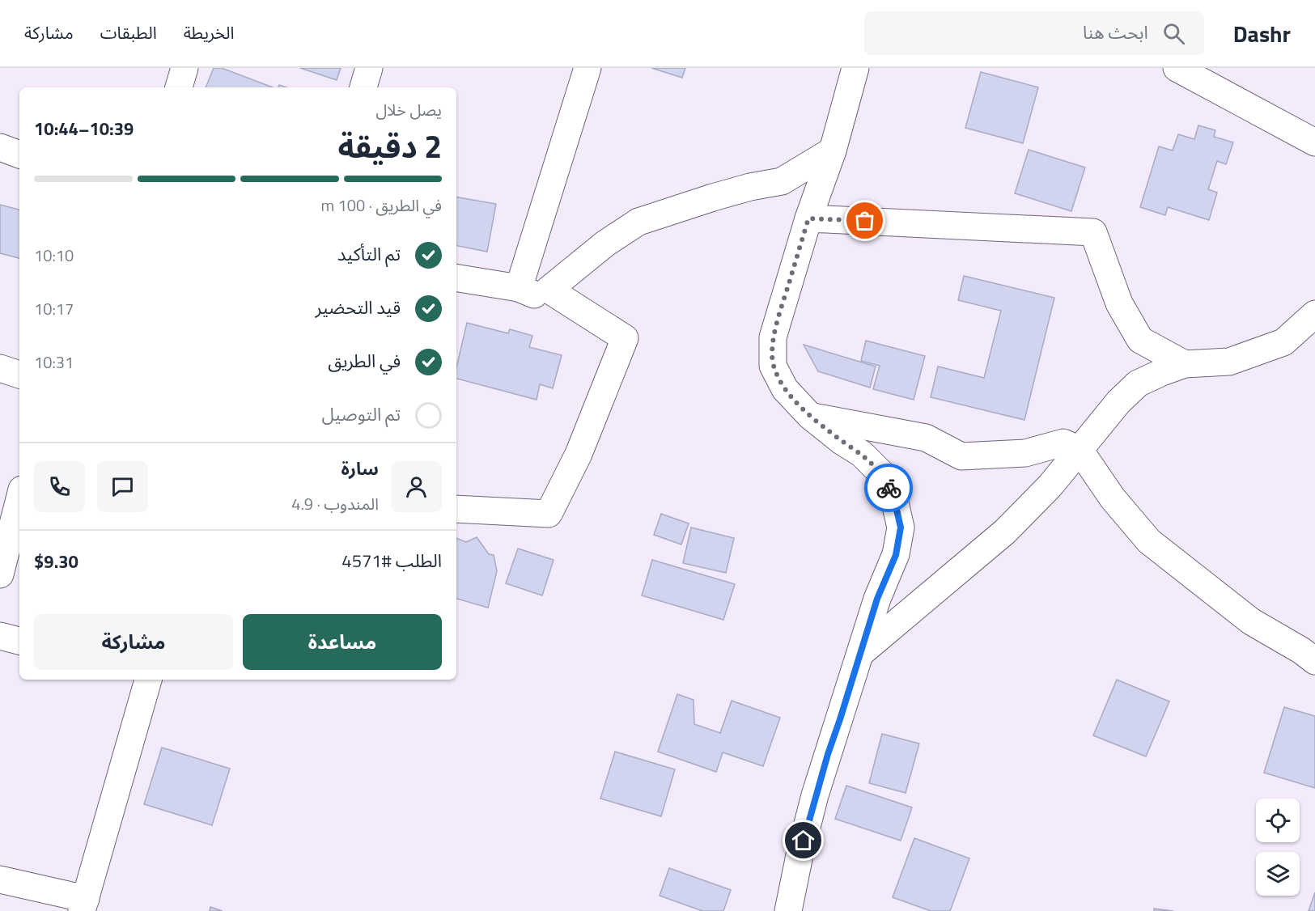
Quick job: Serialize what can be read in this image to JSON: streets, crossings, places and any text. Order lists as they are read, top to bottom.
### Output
{
  "page": {
    "header": "Dashr",
    "search": "ابحث هنا",
    "nav": ["الخريطة", "الطبقات", "مشاركة"],
    "heading": ["2 دقيقة", "يصل خلال", "10:39–10:44"],
    "panel": [
      "سارة",
      "المندوب · 4.9",
      "الطلب #4571",
      "$9.30"
    ],
    "bar": "في الطريق · 100 m",
    "list": [
      ["تم التأكيد", "10:10"],
      ["قيد التحضير", "10:17"],
      ["في الطريق", "10:31"],
      "تم التوصيل"
    ],
    "buttons": ["مساعدة", "مشاركة"]
  }
}
